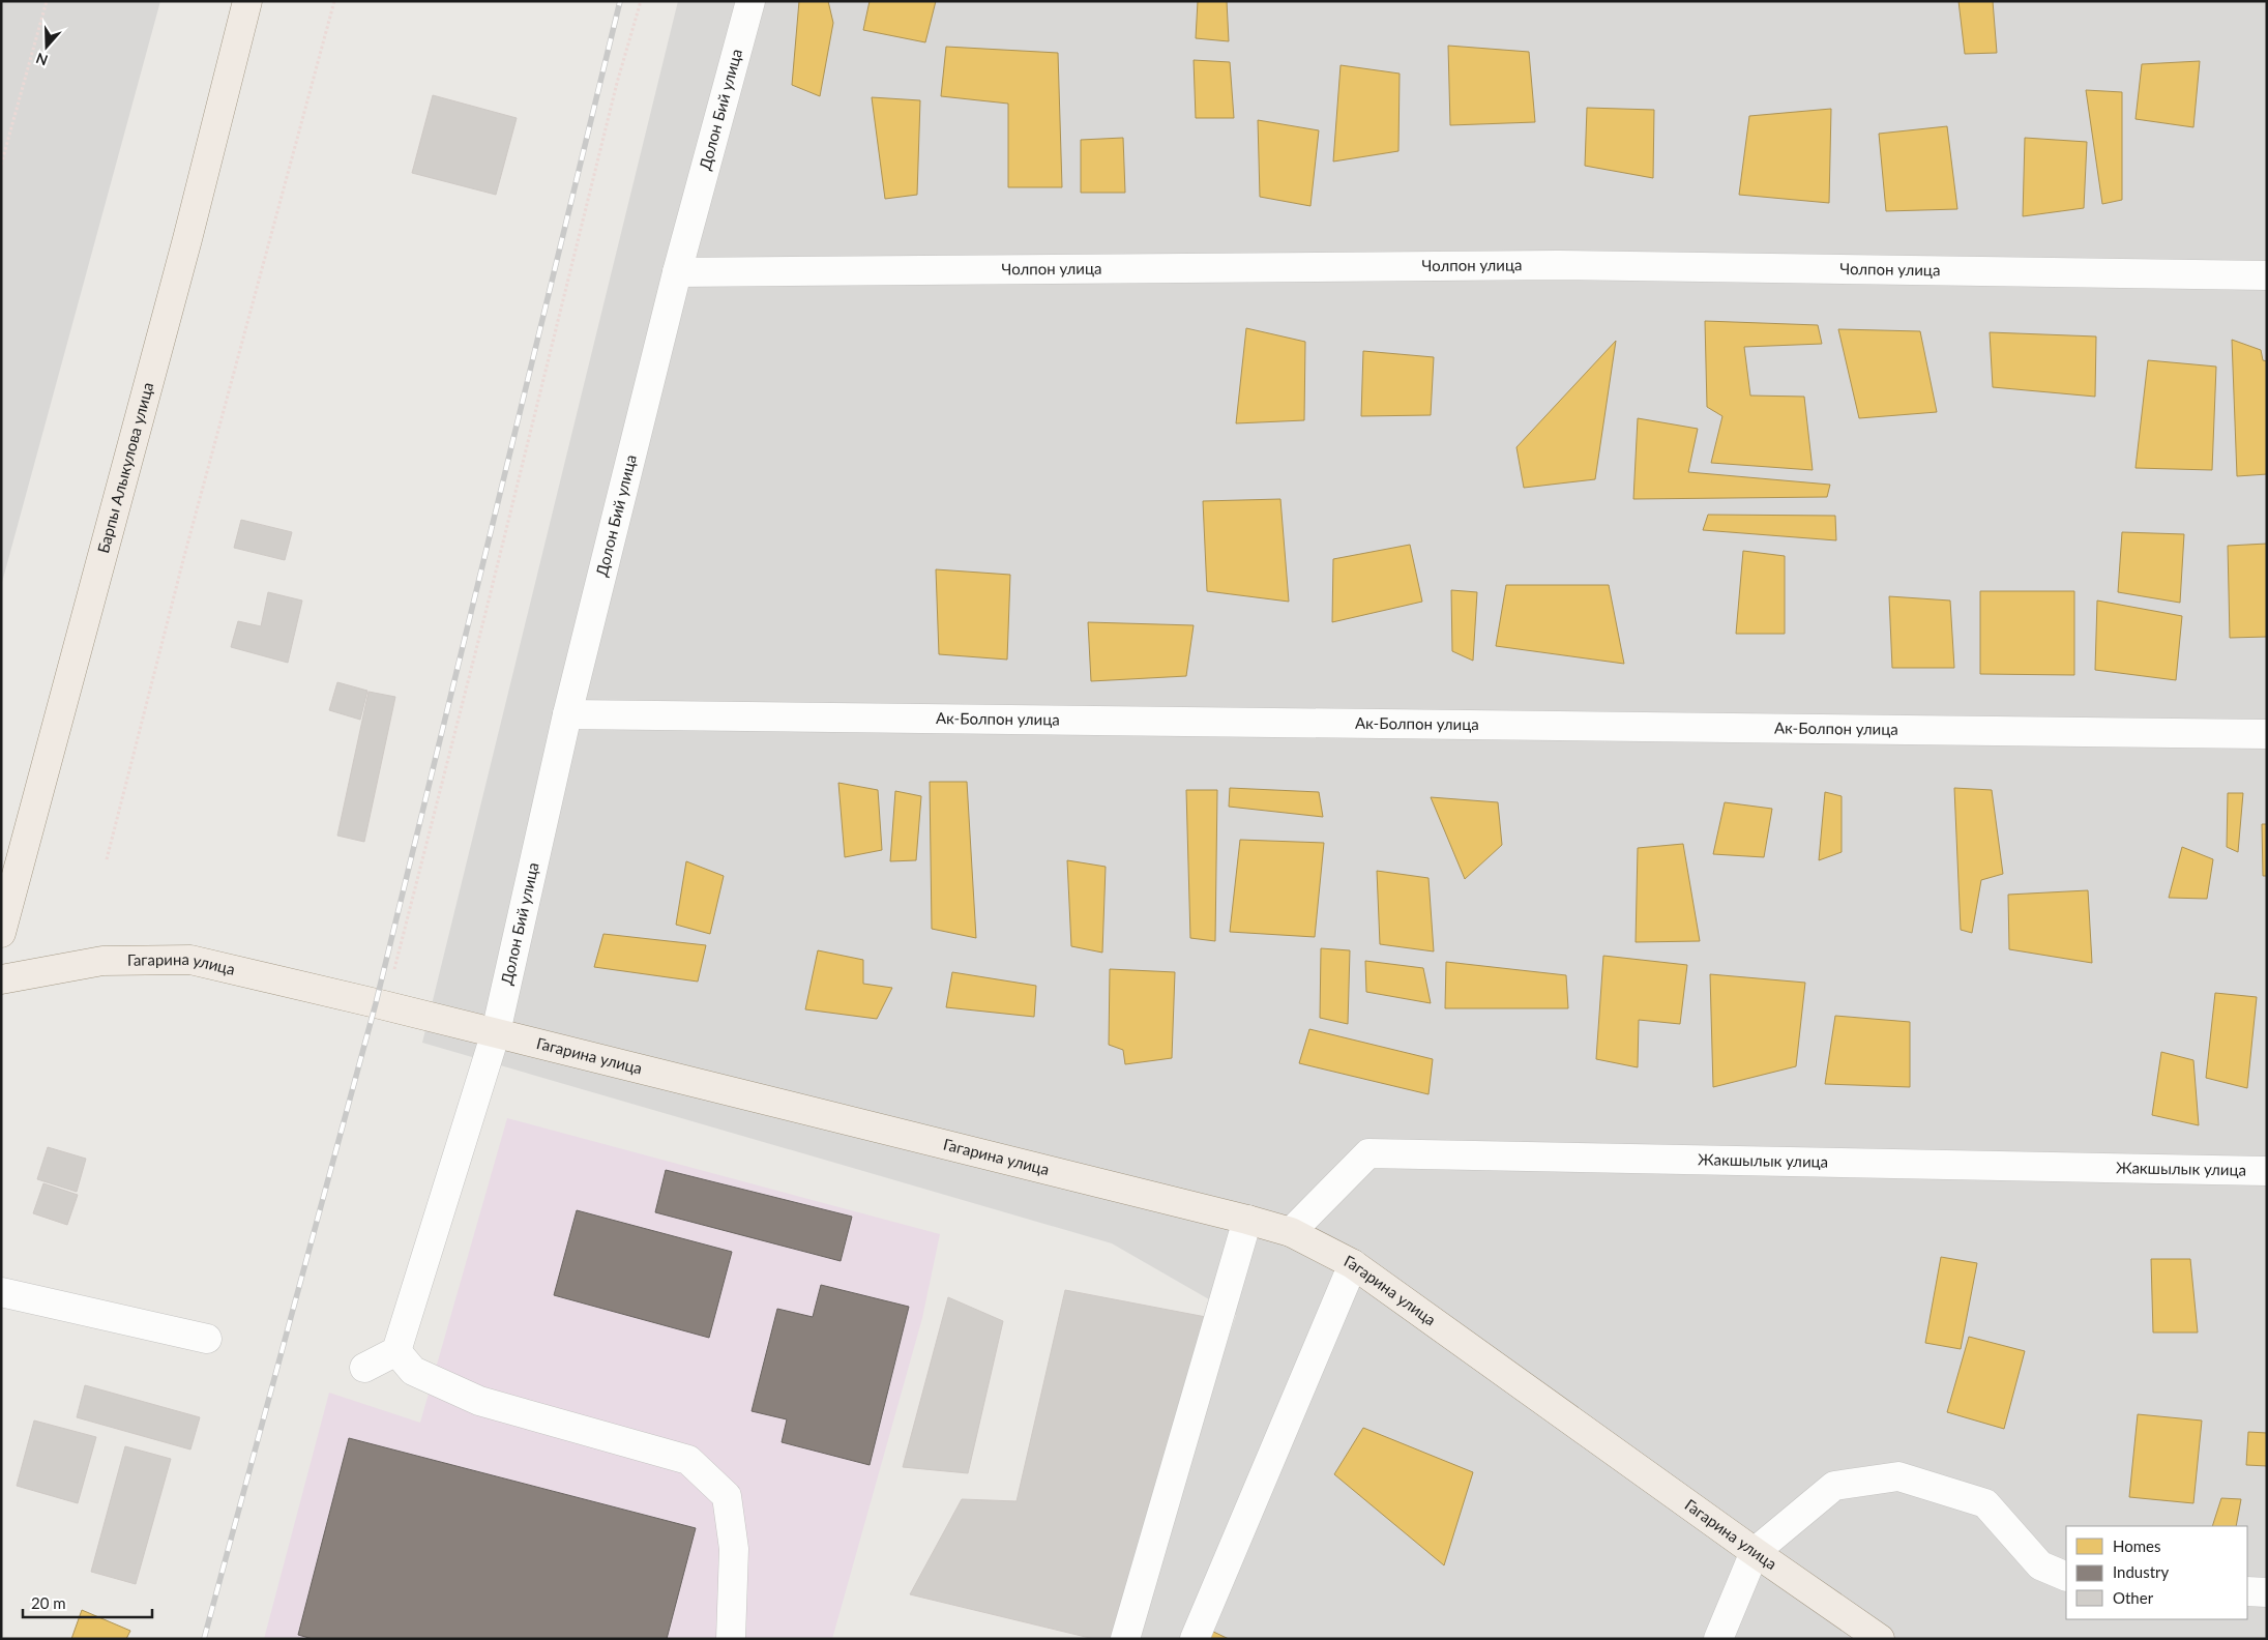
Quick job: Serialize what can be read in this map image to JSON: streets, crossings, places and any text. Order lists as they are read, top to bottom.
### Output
{
  "streets": {
    "main road": ["Барпы Алыкулова улица", "Гагарина улица"],
    "street": [
      "Долон Бий улица",
      "Чолпон улица",
      "Ак-Болпон улица",
      "Жакшылык улица"
    ]
  },
  "crossings": [
    ["Долон Бий улица", "Чолпон улица"],
    ["Долон Бий улица", "Ак-Болпон улица"],
    ["Долон Бий улица", "Гагарина улица"],
    ["Гагарина улица", "Жакшылык улица"]
  ],
  "legend": ["Homes", "Industry", "Other"],
  "scale_bar": "20 m",
  "north": "bottom"
}
